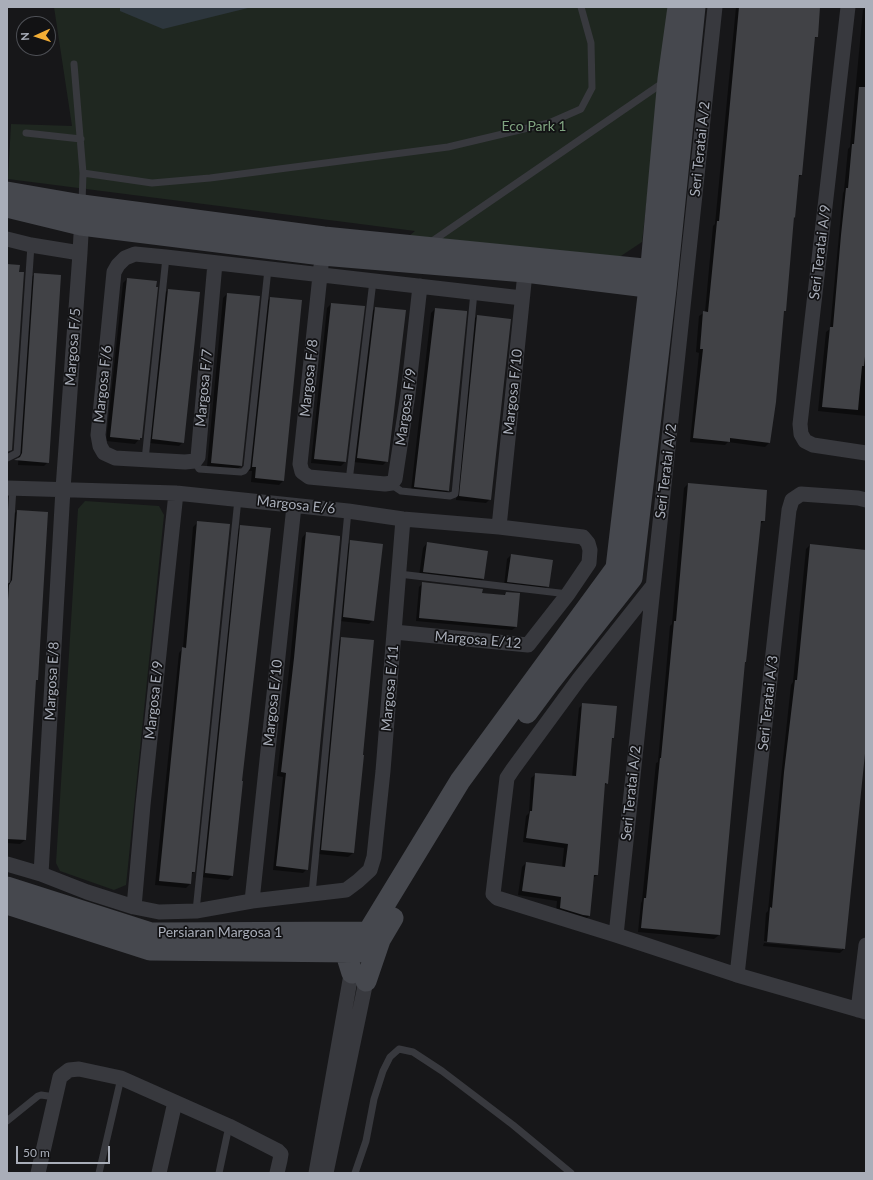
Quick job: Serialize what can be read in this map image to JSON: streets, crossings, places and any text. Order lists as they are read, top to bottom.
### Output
{
  "streets": {
    "street": [
      "Seri Teratai A/2",
      "Seri Teratai A/9",
      "Margosa F/5",
      "Margosa F/8",
      "Margosa F/6",
      "Margosa F/7",
      "Margosa F/10",
      "Margosa F/9",
      "Margosa E/6",
      "Margosa E/12",
      "Margosa E/8",
      "Margosa E/11",
      "Margosa E/9",
      "Margosa E/10",
      "Seri Teratai A/3",
      "Persiaran Margosa 1"
    ]
  },
  "crossings": [
    ["Margosa F/5", "Margosa E/6"],
    ["Margosa F/5", "Margosa E/8"],
    ["Margosa F/10", "Margosa E/6"],
    ["Margosa E/6", "Margosa E/12"],
    ["Margosa E/6", "Margosa E/8"],
    ["Margosa E/6", "Margosa E/11"],
    ["Margosa E/6", "Margosa E/9"],
    ["Margosa E/6", "Margosa E/10"],
    ["Margosa E/12", "Margosa E/11"]
  ],
  "parks": ["Eco Park 1"],
  "scale_bar": "50 m",
  "north": "left"
}
